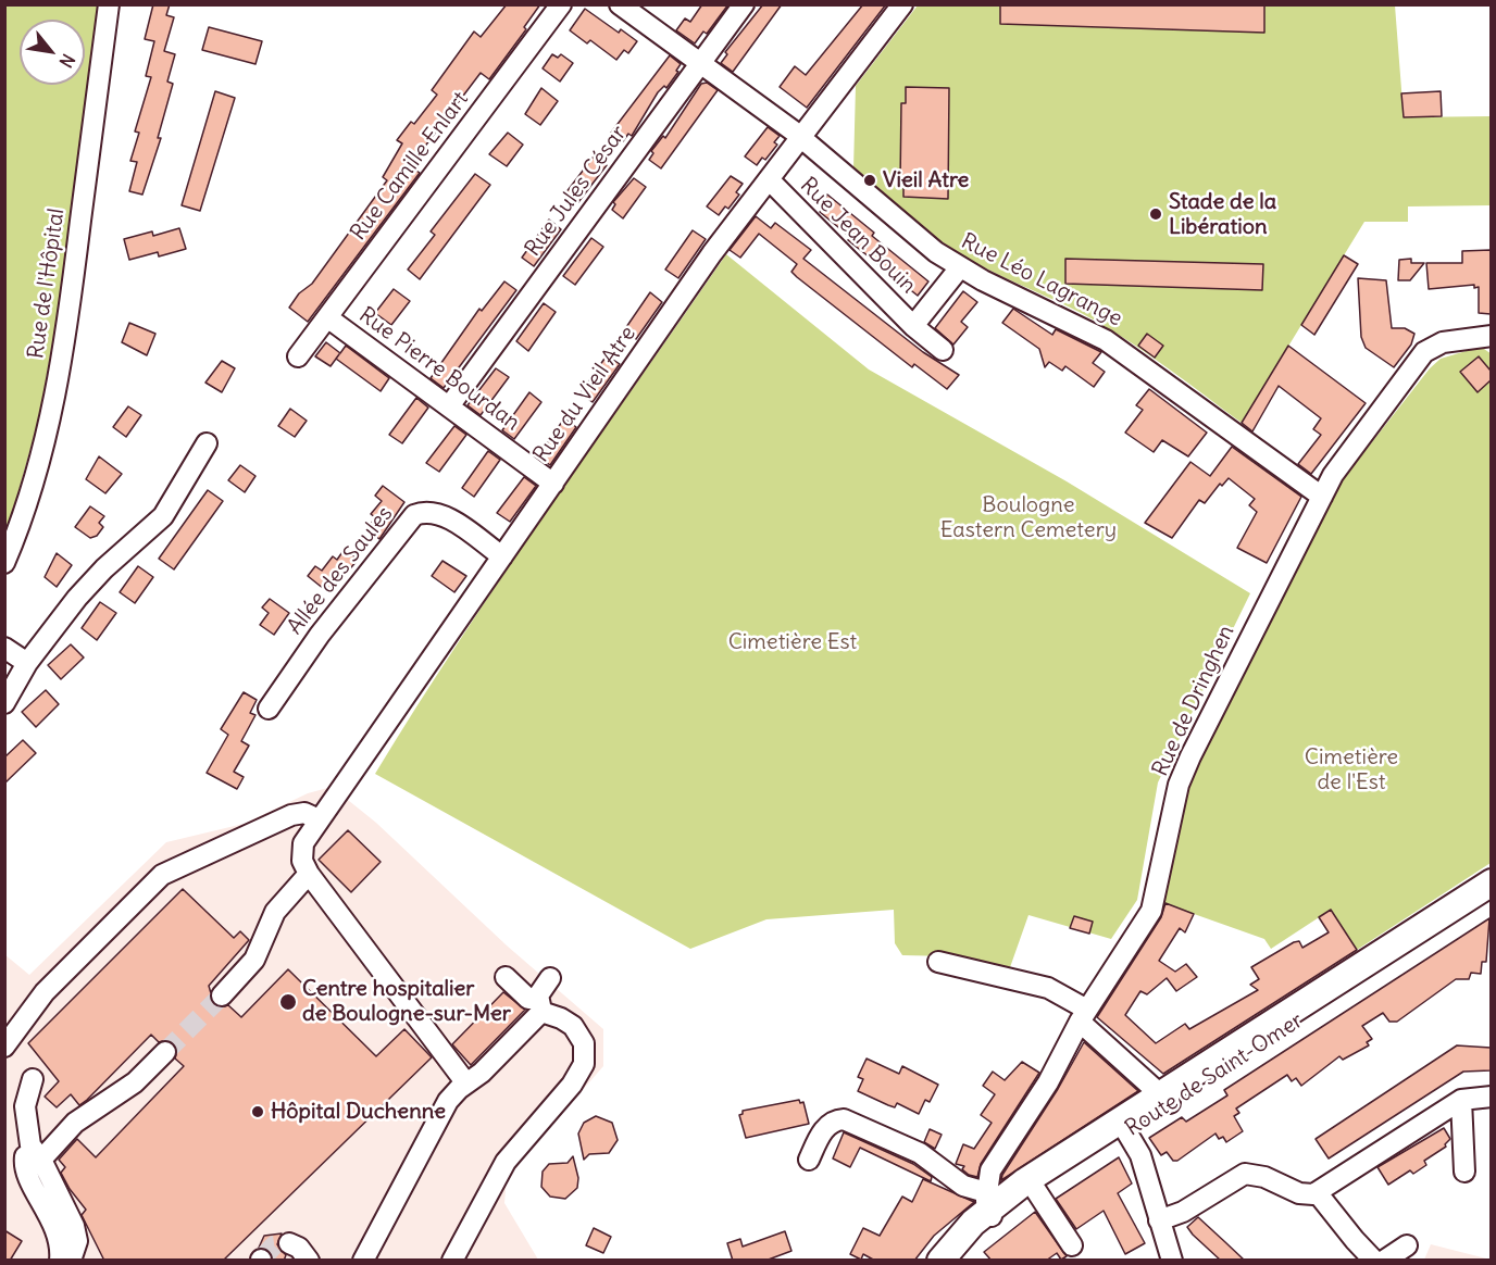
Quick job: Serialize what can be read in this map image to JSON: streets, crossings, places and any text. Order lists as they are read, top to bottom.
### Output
{
  "streets": {
    "main road": ["Route de Saint-Omer"],
    "street": [
      "Rue Camille Enlart",
      "Rue Jules César",
      "Rue Jean Bouin",
      "Rue Léo Lagrange",
      "Rue de l'Hôpital",
      "Rue Pierre Bourdan",
      "Rue du Vieil Atre",
      "Allée des Saules",
      "Rue de Dringhen"
    ]
  },
  "crossings": [
    ["Rue Camille Enlart", "Rue Pierre Bourdan"],
    ["Rue Jules César", "Rue Léo Lagrange"],
    ["Rue Jules César", "Rue Pierre Bourdan"],
    ["Rue Jean Bouin", "Rue Léo Lagrange"],
    ["Rue Jean Bouin", "Rue du Vieil Atre"],
    ["Rue Léo Lagrange", "Rue du Vieil Atre"],
    ["Rue Léo Lagrange", "Rue de Dringhen"],
    ["Rue Pierre Bourdan", "Rue du Vieil Atre"],
    ["Rue du Vieil Atre", "Allée des Saules"],
    ["Rue de Dringhen", "Route de Saint-Omer"]
  ],
  "parks": ["Boulogne Eastern Cemetery", "Cimetière Est", "Cimetière de l'Est"],
  "places": [
    "Vieil Atre",
    "Stade de la Libération",
    "Centre hospitalier de Boulogne-sur-Mer",
    "Hôpital Duchenne"
  ],
  "north": "bottom right"
}
